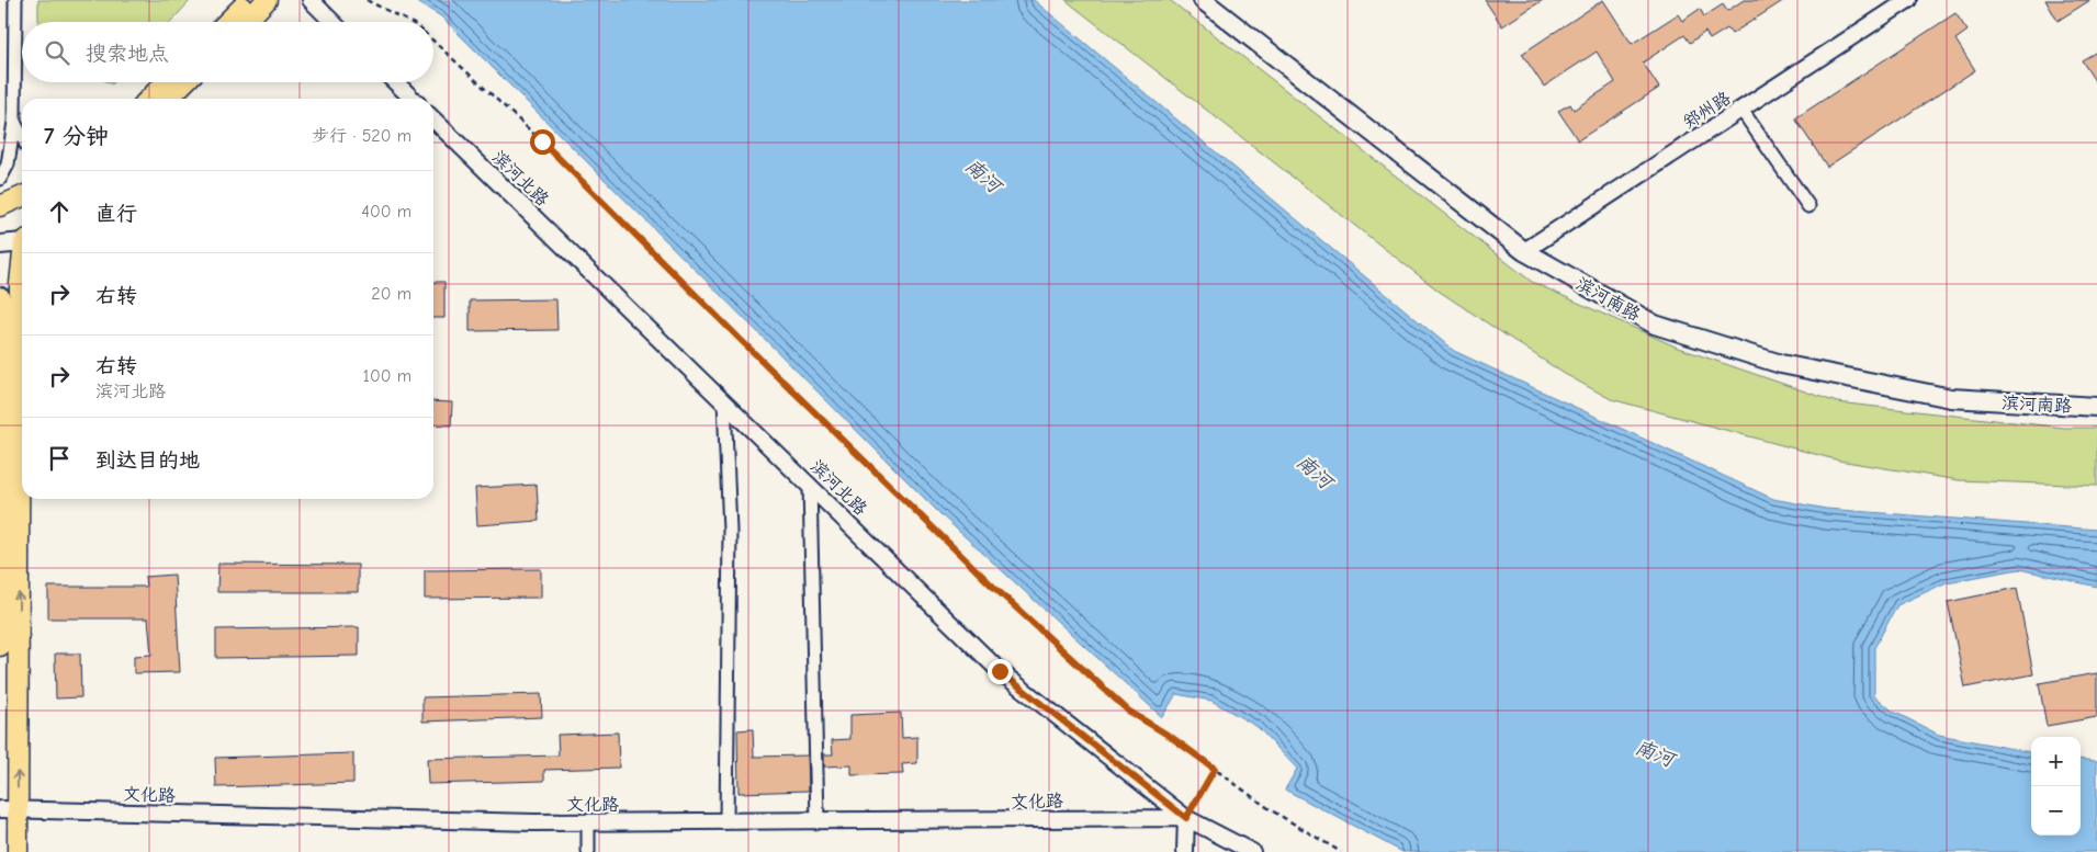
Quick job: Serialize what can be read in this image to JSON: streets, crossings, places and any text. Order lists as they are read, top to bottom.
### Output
{
  "streets": {
    "main road": ["滨河南路"],
    "street": ["郑州路", "滨河北路", "文化路"]
  },
  "crossings": [
    ["郑州路", "滨河南路"],
    ["滨河北路", "文化路"]
  ],
  "water": ["南河"],
  "page": {
    "search": "搜索地点",
    "heading": ["7 分钟", "步行 · 520 m"],
    "list": [
      ["直行", "400 m"],
      ["右转", "20 m"],
      ["右转", "滨河北路", "100 m"],
      "到达目的地"
    ],
    "map_buttons": ["+", "−"]
  }
}
